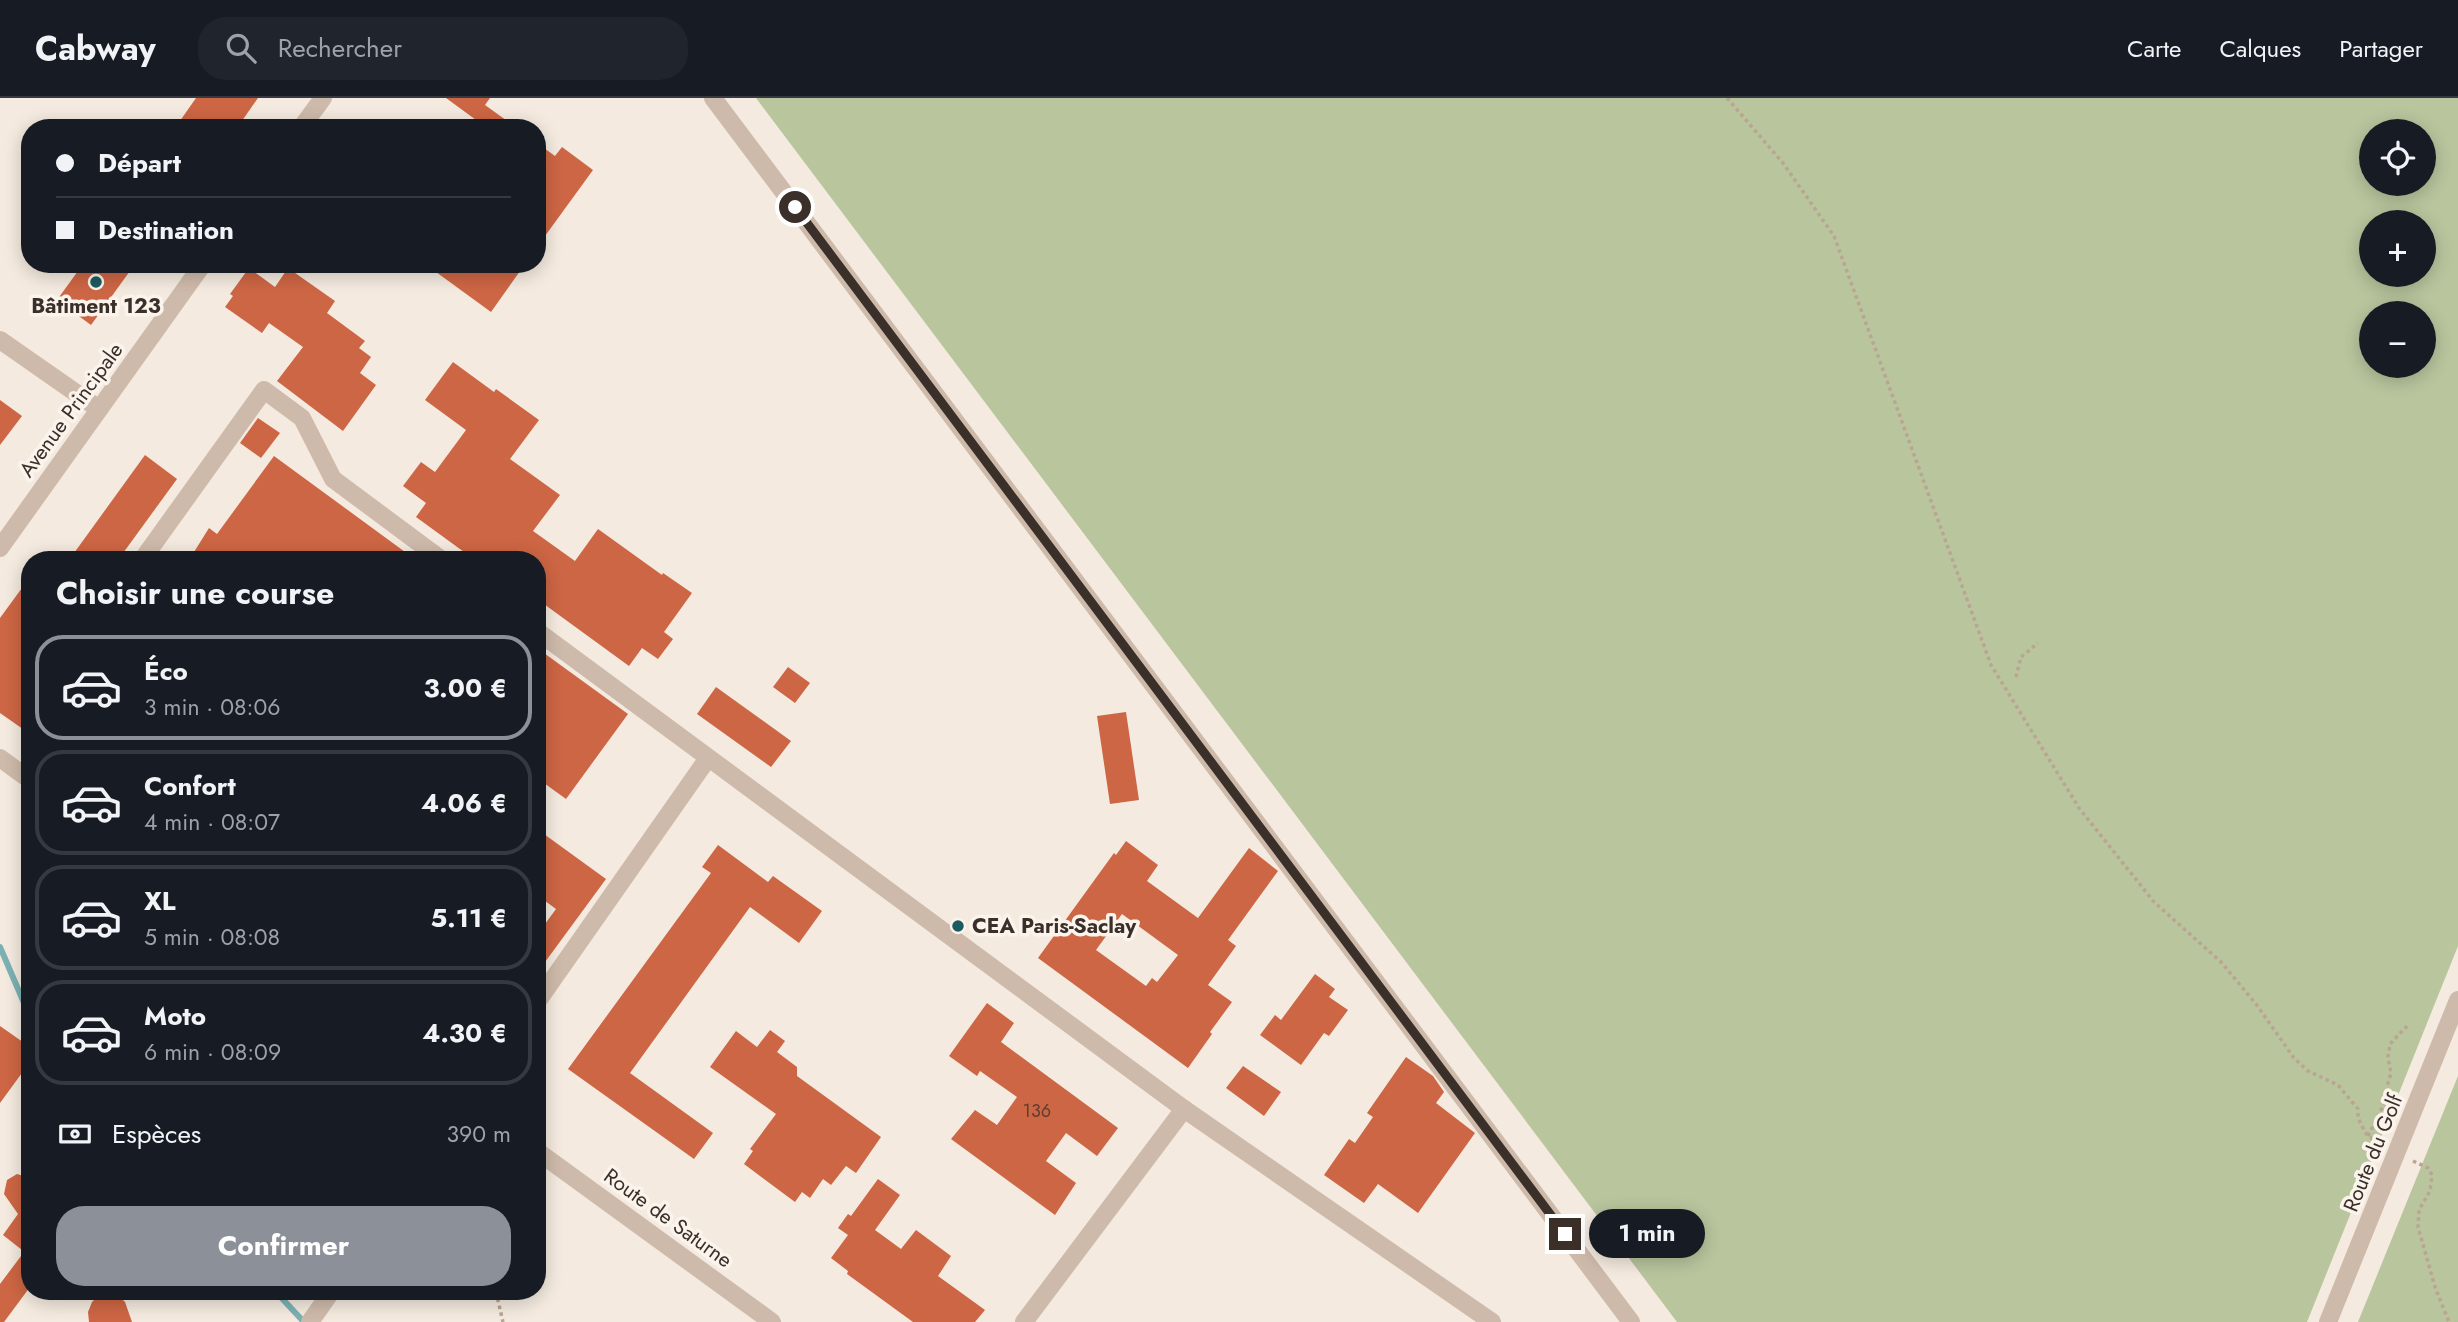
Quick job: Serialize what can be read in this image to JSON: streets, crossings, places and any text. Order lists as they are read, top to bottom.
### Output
{
  "streets": {
    "street": ["Avenue Principale", "Route du Golf", "Route de Saturne"]
  },
  "places": ["Bâtiment 123", "CEA Paris-Saclay"],
  "house_numbers": ["136"],
  "page": {
    "header": "Cabway",
    "search": "Rechercher",
    "nav": ["Carte", "Calques", "Partager"],
    "map_buttons": ["+", "−"],
    "banner": ["Départ", "Destination"],
    "heading": "Choisir une course",
    "list": [
      {
        "name": "Éco",
        "note": "3 min · 08:06",
        "value": "3.00 €"
      },
      {
        "name": "Confort",
        "note": "4 min · 08:07",
        "value": "4.06 €"
      },
      {
        "name": "XL",
        "note": "5 min · 08:08",
        "value": "5.11 €"
      },
      {
        "name": "Moto",
        "note": "6 min · 08:09",
        "value": "4.30 €"
      }
    ],
    "pay": ["Espèces", "390 m"],
    "buttons": "Confirmer",
    "bubble": "1 min"
  }
}
